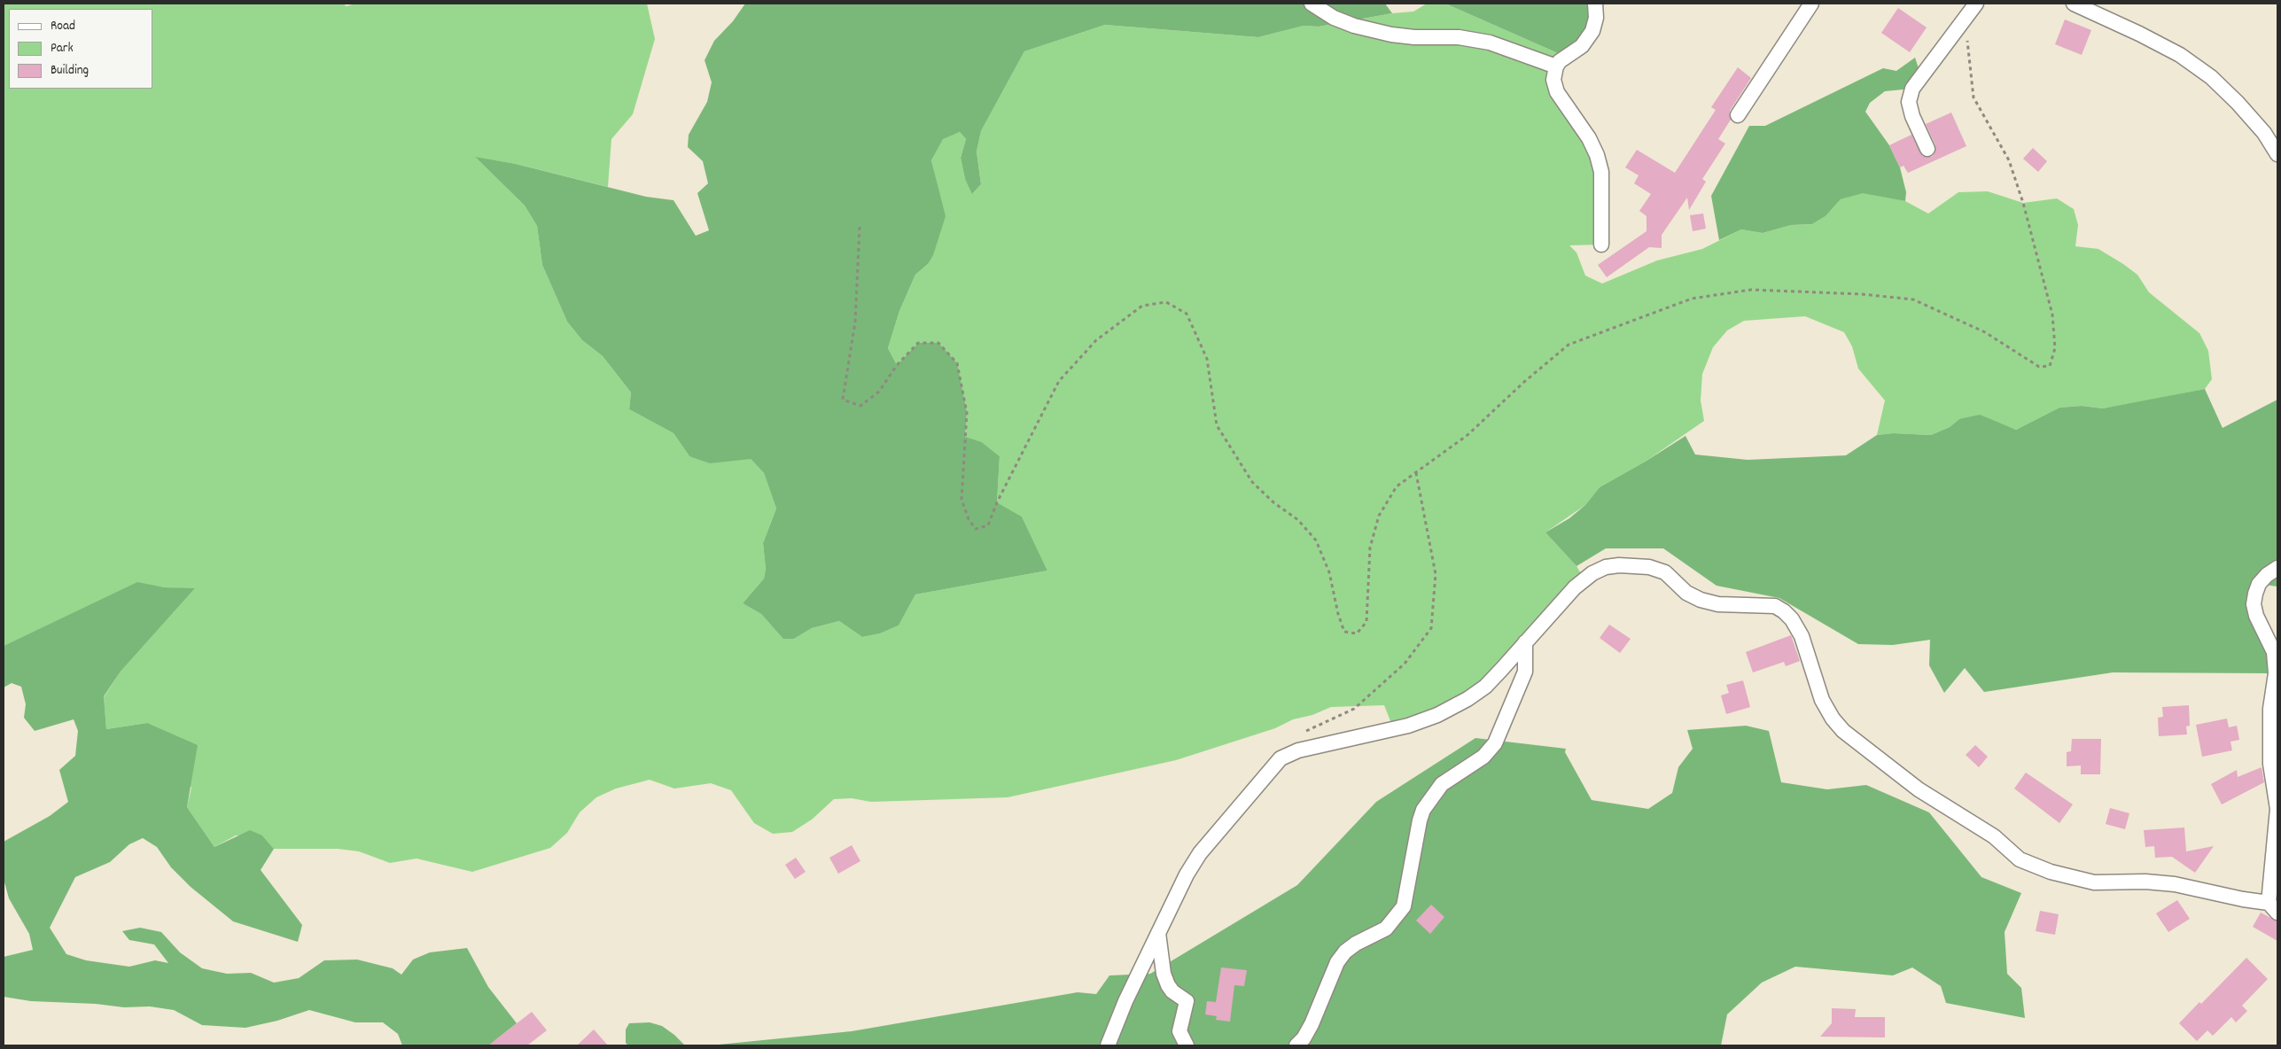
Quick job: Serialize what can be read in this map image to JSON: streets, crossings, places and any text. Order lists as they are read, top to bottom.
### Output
{
  "legend": ["Road", "Park", "Building"]
}
